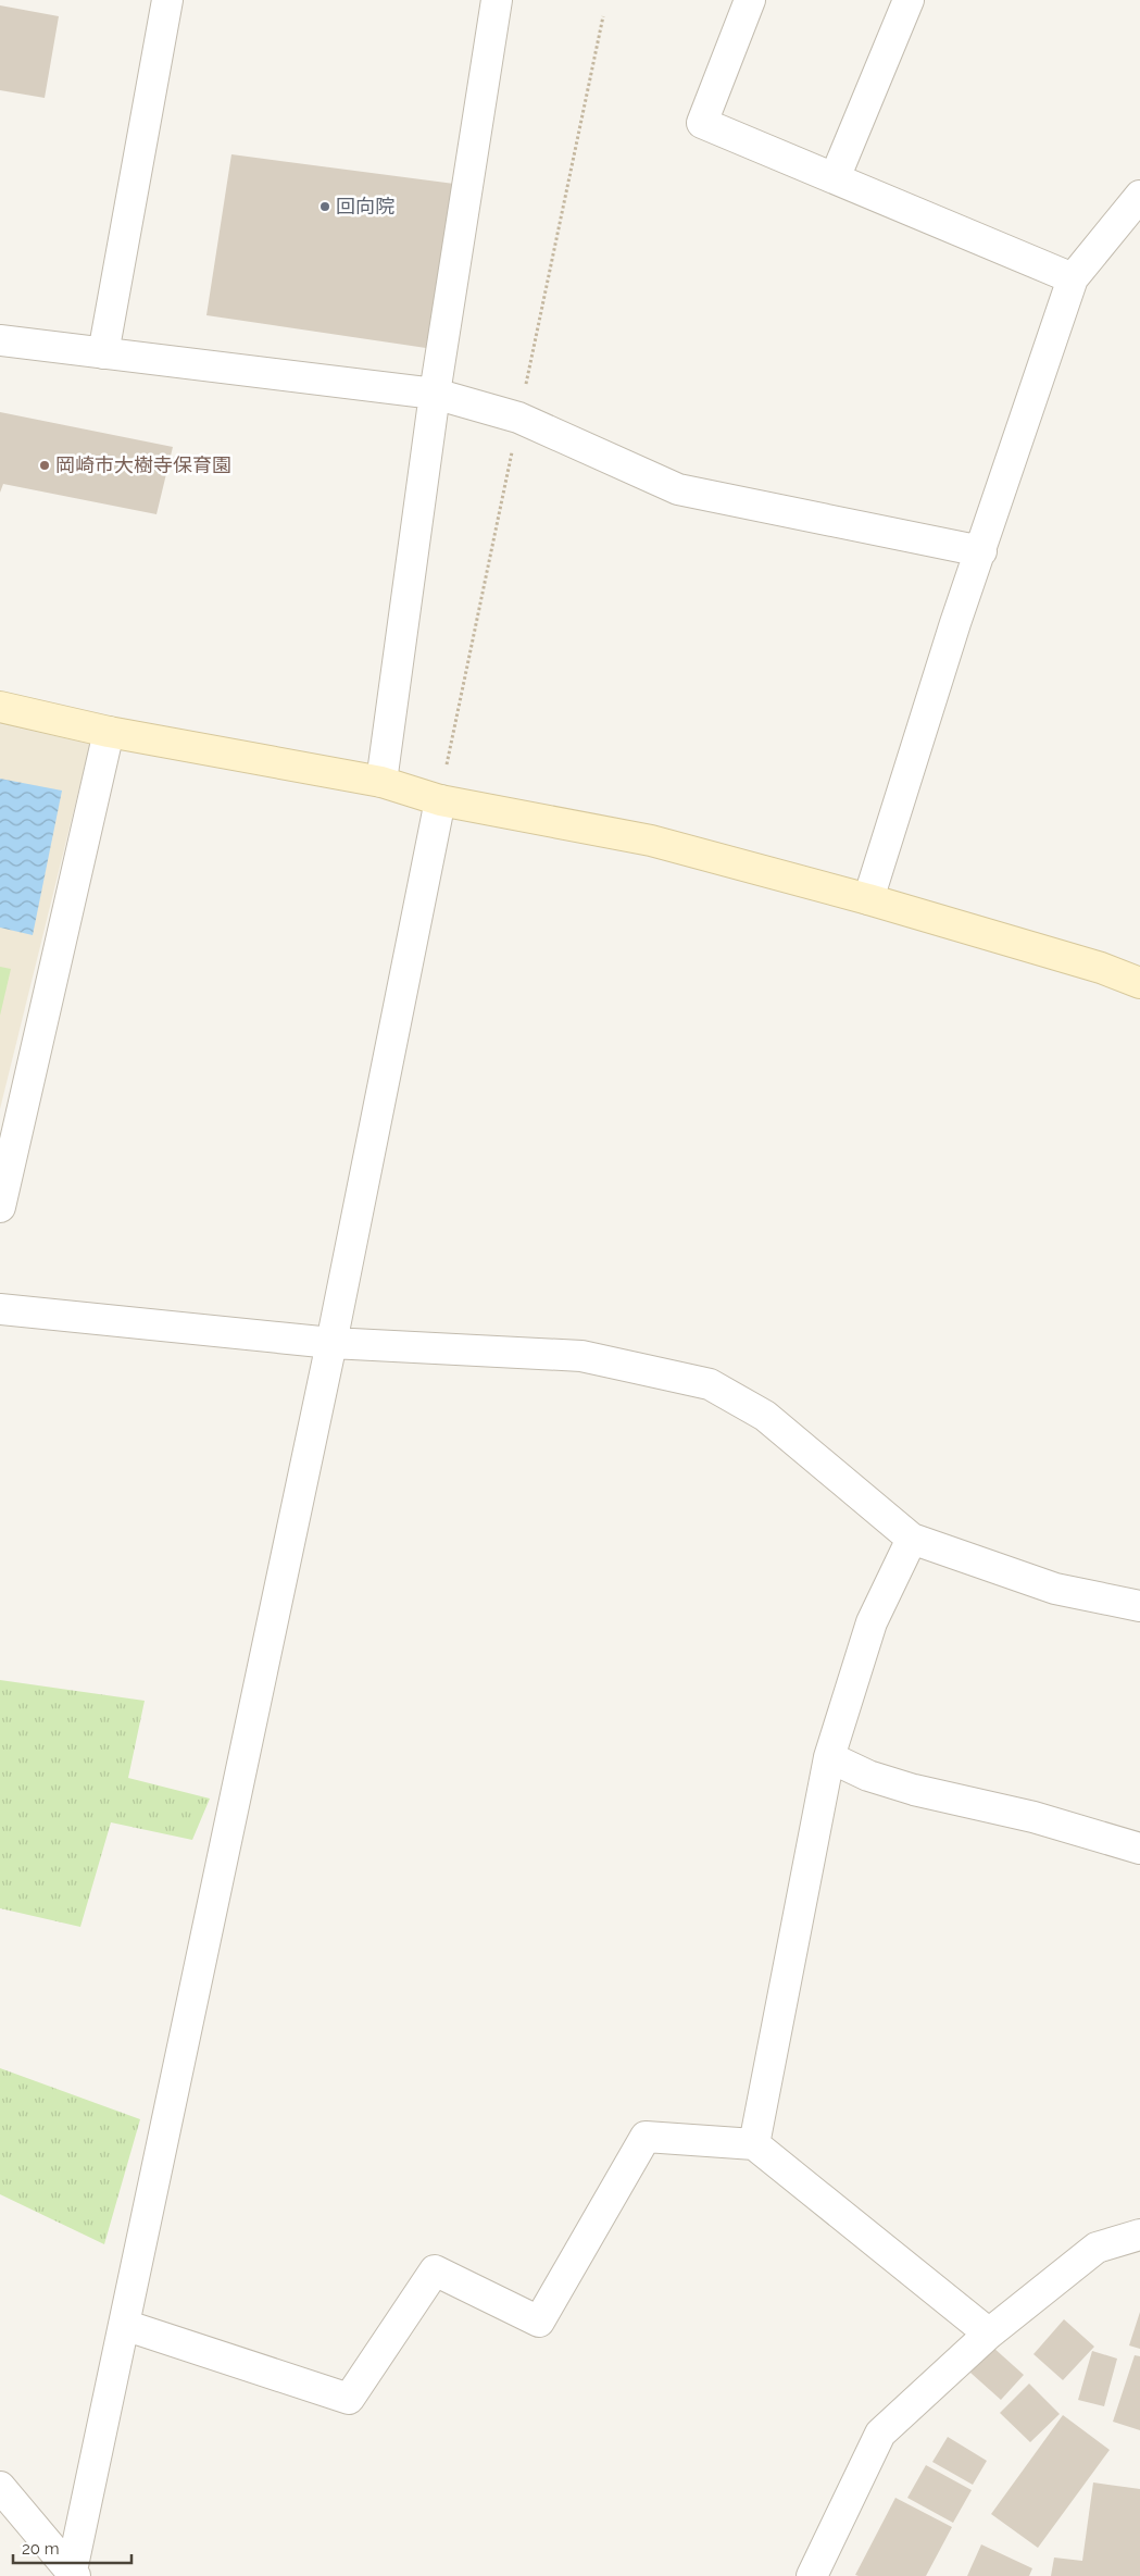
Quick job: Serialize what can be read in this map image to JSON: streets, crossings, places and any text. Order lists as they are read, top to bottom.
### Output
{
  "places": ["回向院", "岡崎市大樹寺保育園"],
  "scale_bar": "20 m"
}
